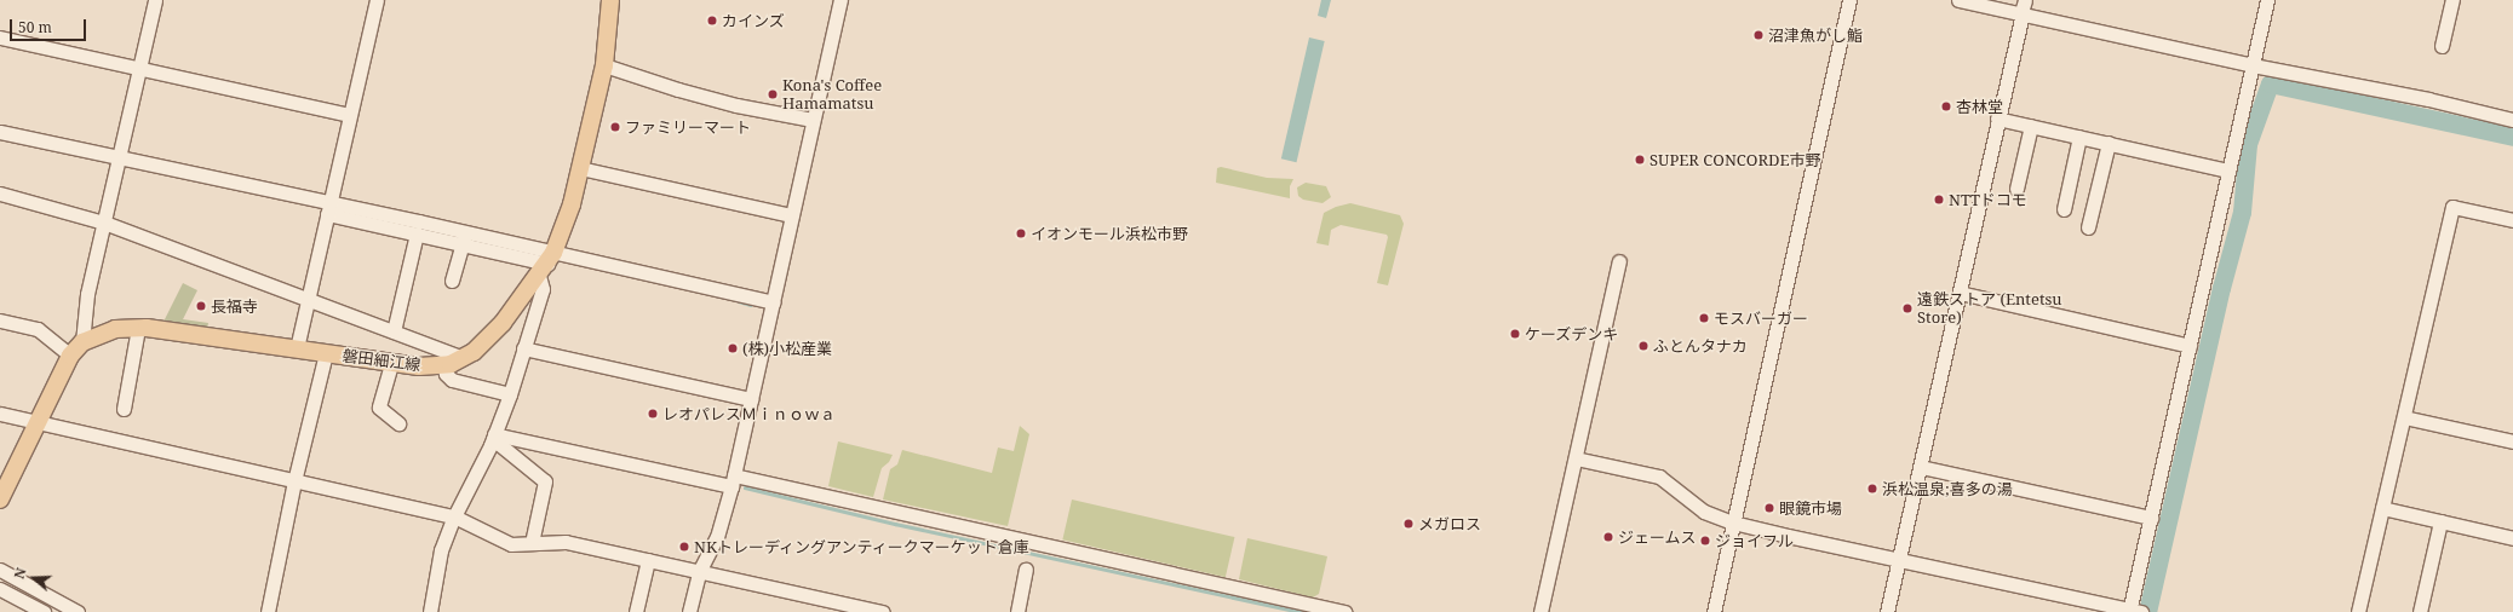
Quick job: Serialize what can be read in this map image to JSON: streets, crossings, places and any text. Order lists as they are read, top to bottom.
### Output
{
  "streets": {
    "main road": ["磐田細江線"]
  },
  "places": [
    "カインズ",
    "沼津魚がし鮨",
    "Kona's Coffee Hamamatsu",
    "杏林堂",
    "ファミリーマート",
    "SUPER CONCORDE市野",
    "NTTドコモ",
    "イオンモール浜松市野",
    "長福寺",
    "遠鉄ストア (Entetsu Store)",
    "モスバーガー",
    "ケーズデンキ",
    "ふとんタナカ",
    "(株)小松産業",
    "レオパレスＭｉｎｏｗａ",
    "浜松温泉;喜多の湯",
    "眼鏡市場",
    "メガロス",
    "ジェームス",
    "ジョイフル",
    "NKトレーディングアンティークマーケット倉庫"
  ],
  "scale_bar": "50 m",
  "north": "left"
}
